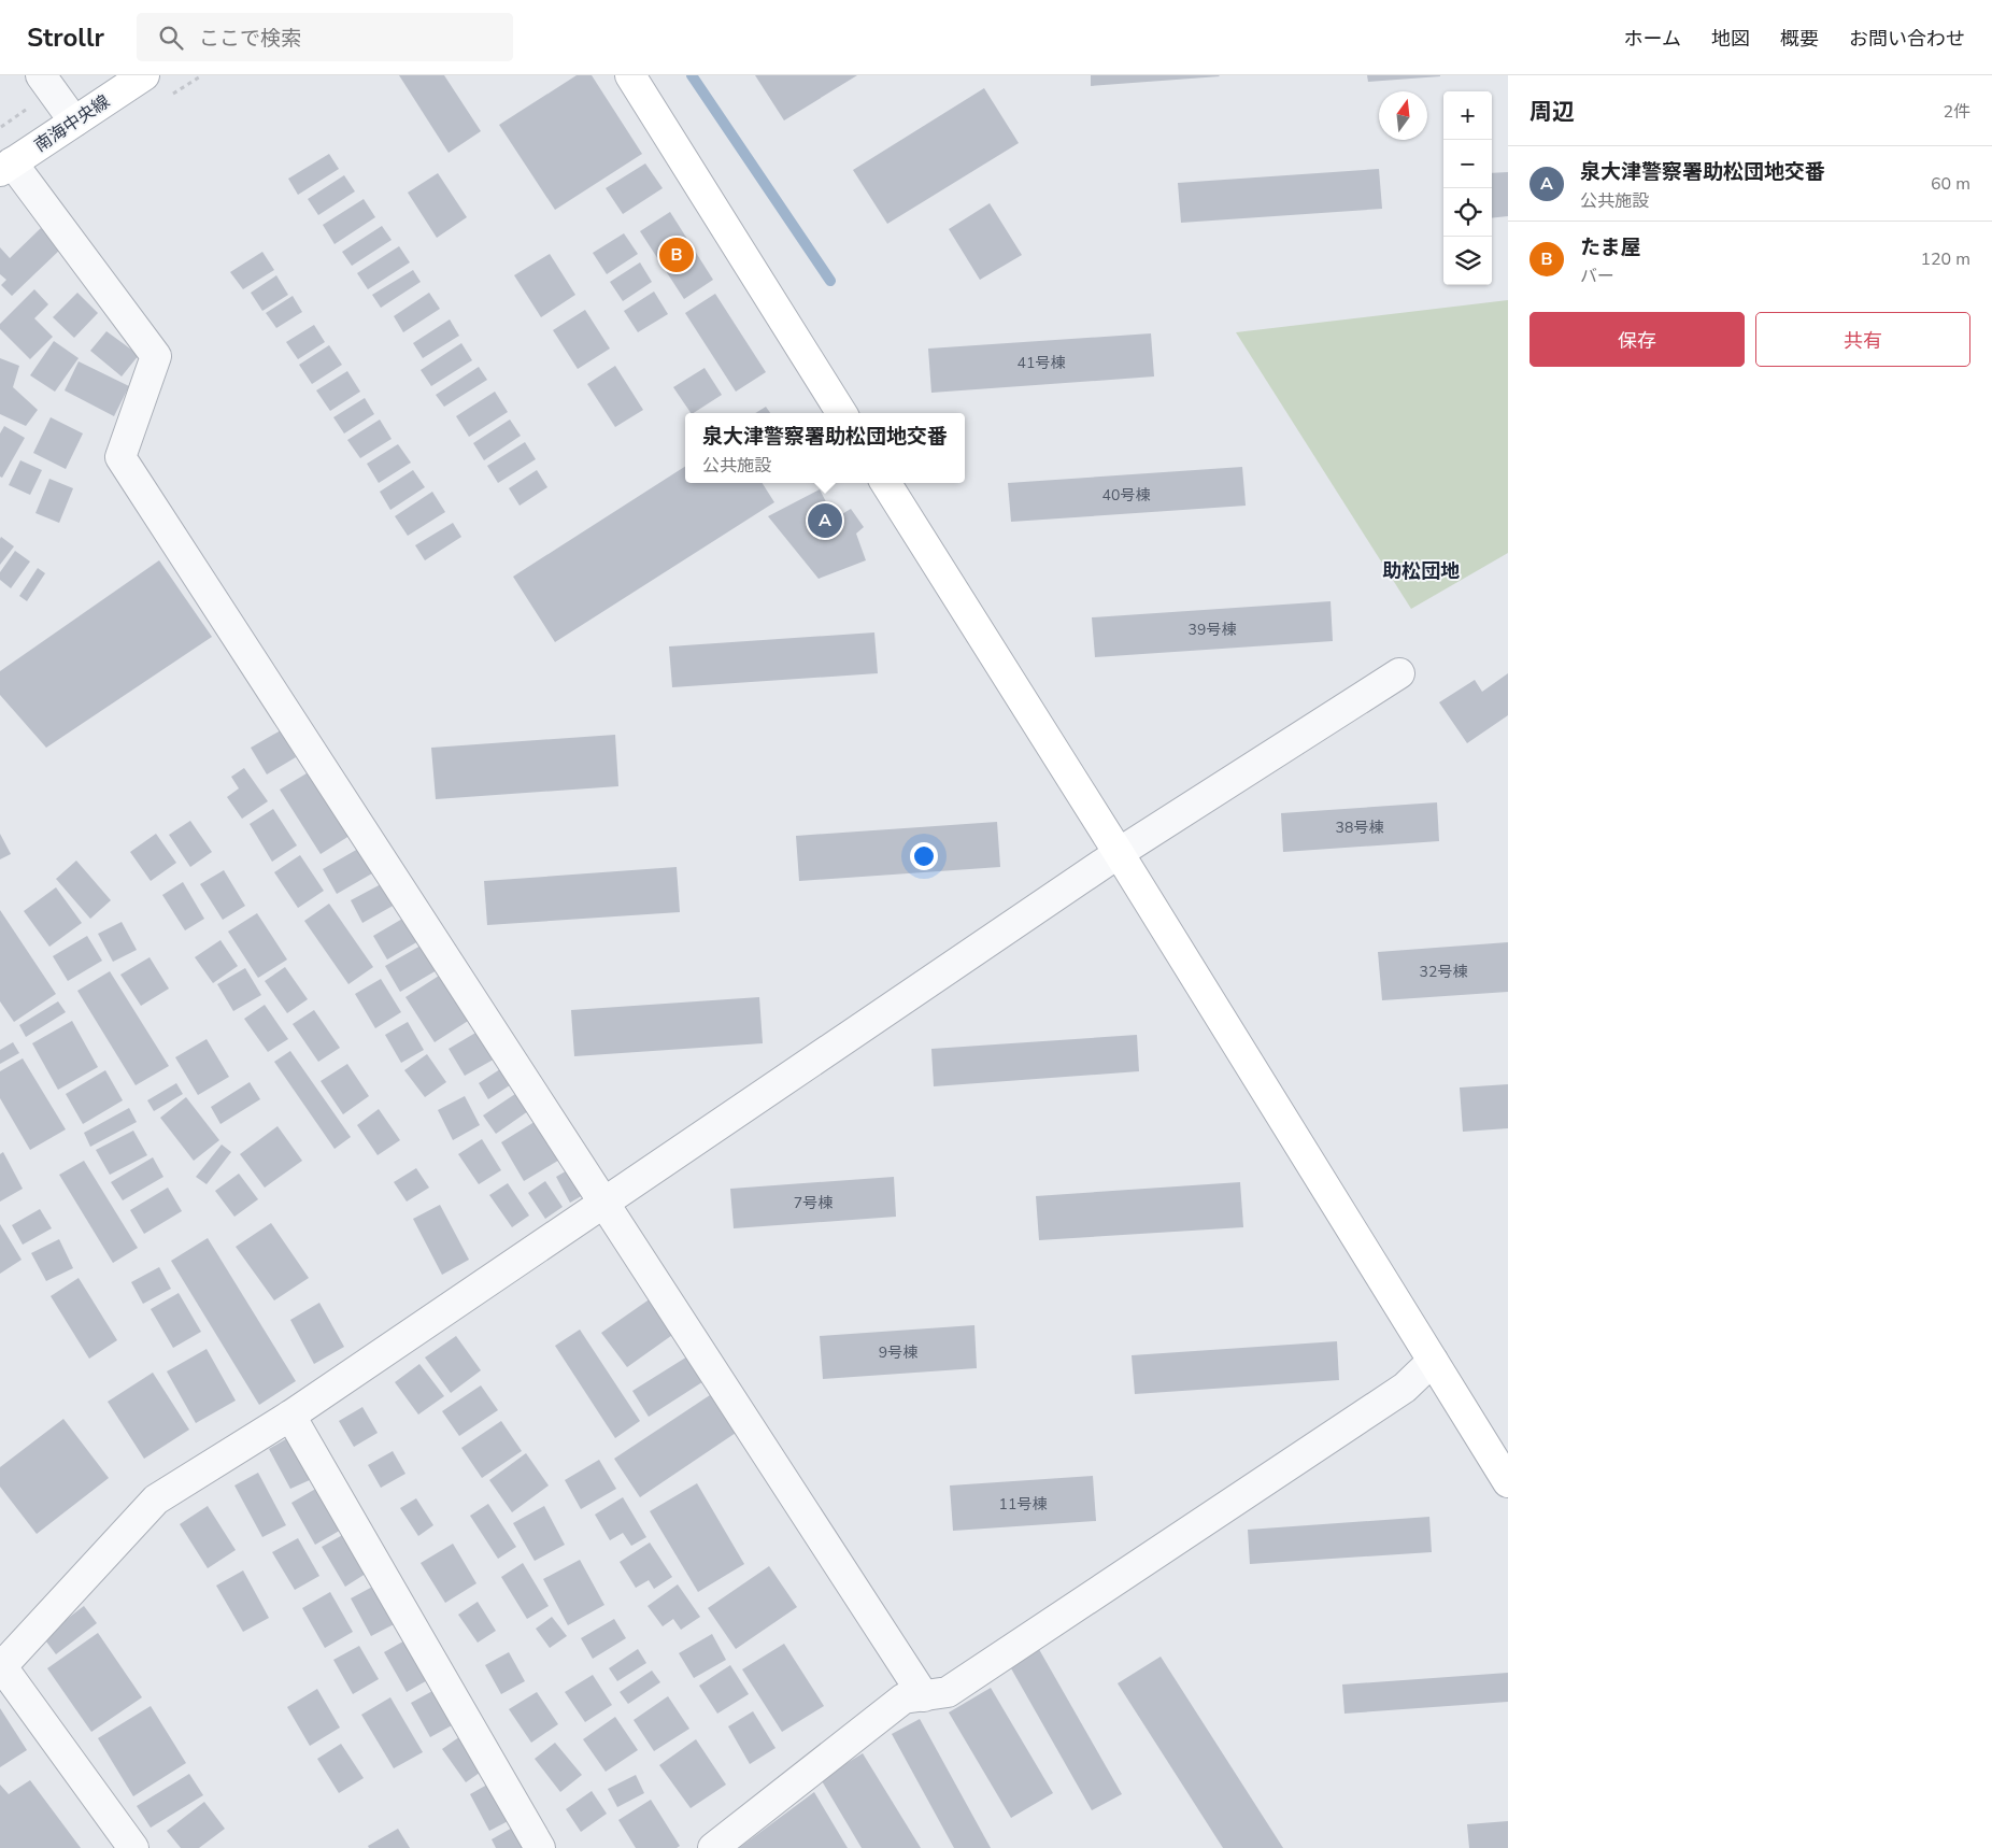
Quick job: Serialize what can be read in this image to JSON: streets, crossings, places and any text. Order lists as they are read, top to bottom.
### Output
{
  "streets": {
    "street": ["南海中央線"]
  },
  "districts": ["助松団地"],
  "house_numbers": [
    "41号棟",
    "40号棟",
    "39号棟",
    "38号棟",
    "32号棟",
    "7号棟",
    "9号棟",
    "11号棟"
  ],
  "north": "top",
  "page": {
    "header": "Strollr",
    "search": "ここで検索",
    "nav": [
      "ホーム",
      "地図",
      "概要",
      "お問い合わせ"
    ],
    "heading": ["周辺", "2件"],
    "map_buttons": ["+", "−"],
    "list": [
      {
        "mark": "A",
        "name": "泉大津警察署助松団地交番",
        "note": "公共施設",
        "value": "60 m"
      },
      {
        "mark": "B",
        "name": "たま屋",
        "note": "バー",
        "value": "120 m"
      }
    ],
    "pins": ["B", "A"],
    "buttons": ["保存", "共有"],
    "popup": ["泉大津警察署助松団地交番", "公共施設"]
  }
}
